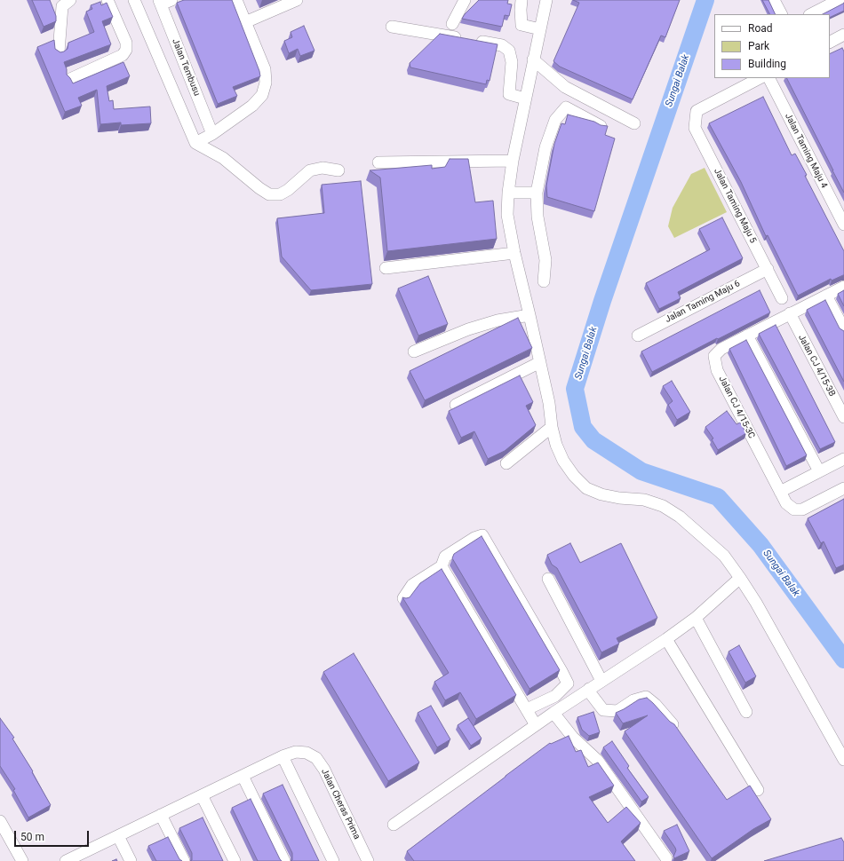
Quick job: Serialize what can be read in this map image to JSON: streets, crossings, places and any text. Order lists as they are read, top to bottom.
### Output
{
  "streets": {
    "street": [
      "Jalan Tembusu",
      "Jalan Taming Maju 4",
      "Jalan Taming Maju 5",
      "Jalan Taming Maju 6",
      "Jalan CJ 4/15-3B",
      "Jalan CJ 4/15-3C",
      "Jalan Cheras Prima"
    ]
  },
  "crossings": [
    ["Jalan Taming Maju 5", "Jalan Taming Maju 6"],
    ["Jalan CJ 4/15-3B", "Jalan CJ 4/15-3C"]
  ],
  "water": ["Sungai Balak"],
  "legend": ["Road", "Park", "Building"],
  "scale_bar": "50 m"
}
